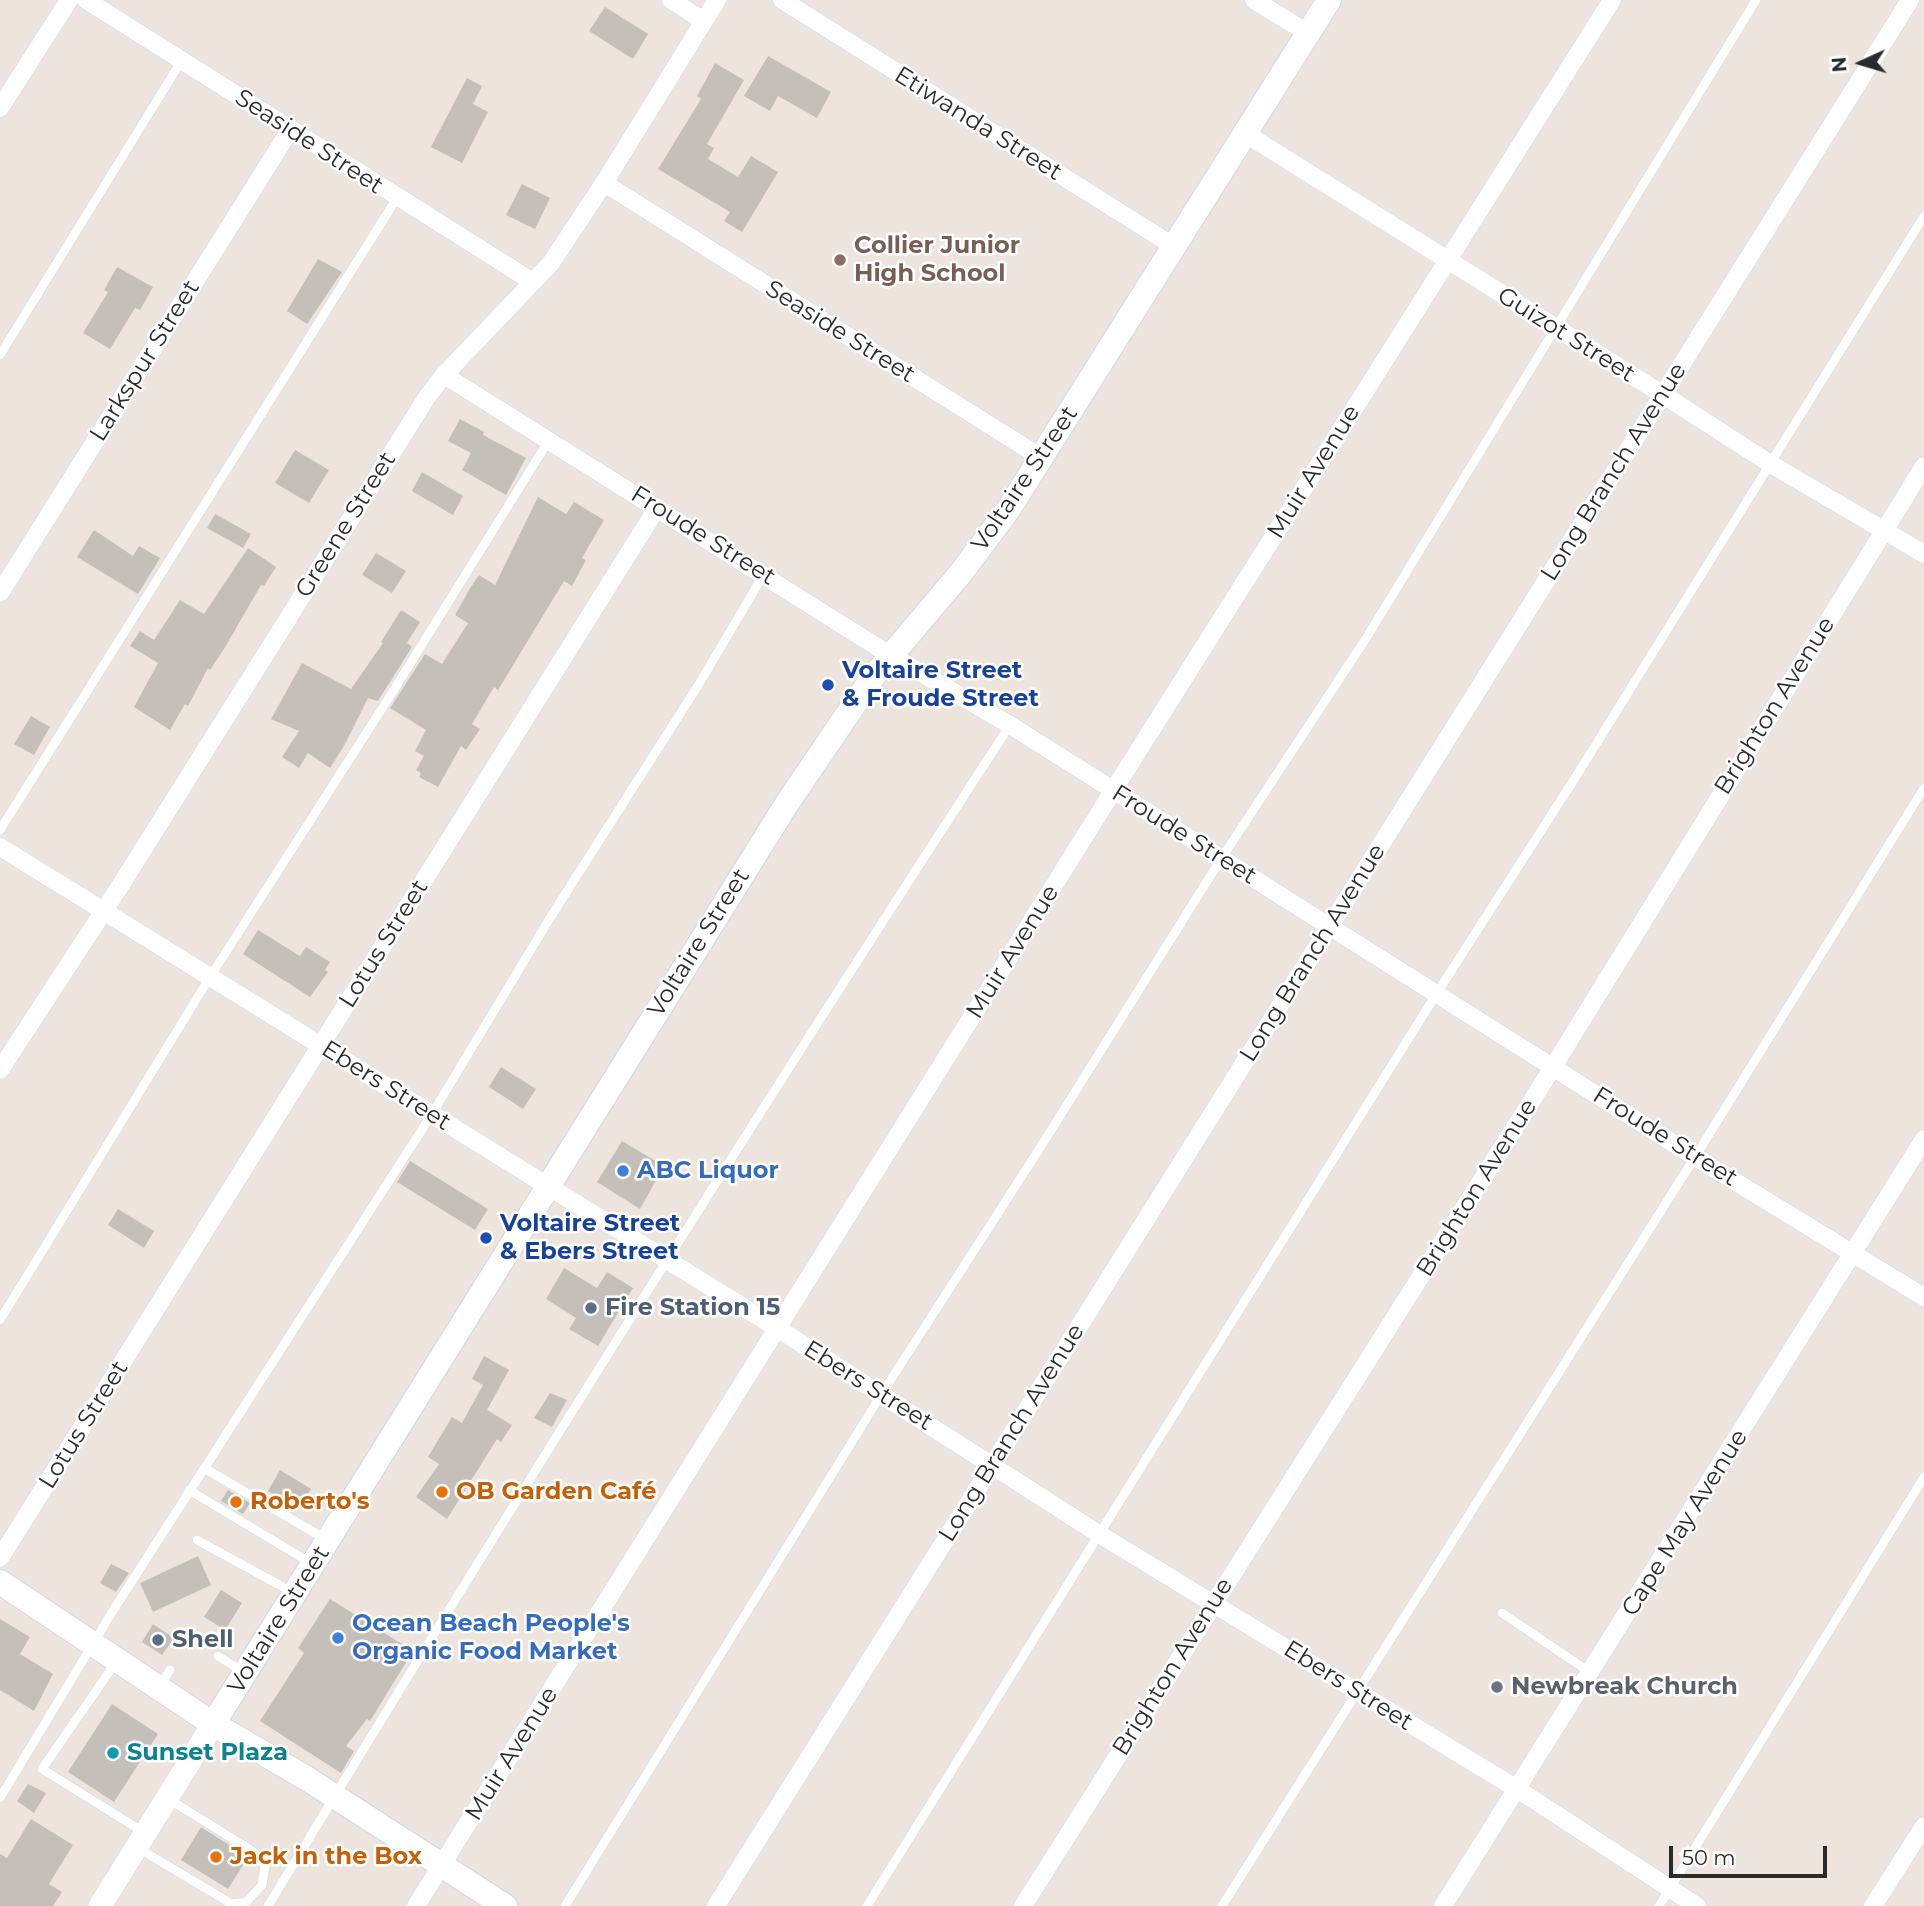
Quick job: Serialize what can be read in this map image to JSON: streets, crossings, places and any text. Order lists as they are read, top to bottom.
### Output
{
  "streets": {
    "main road": ["Voltaire Street"],
    "street": [
      "Etiwanda Street",
      "Seaside Street",
      "Guizot Street",
      "Larkspur Street",
      "Muir Avenue",
      "Long Branch Avenue",
      "Greene Street",
      "Froude Street",
      "Brighton Avenue",
      "Lotus Street",
      "Ebers Street",
      "Cape May Avenue"
    ]
  },
  "crossings": [
    ["Etiwanda Street", "Voltaire Street"],
    ["Seaside Street", "Larkspur Street"],
    ["Seaside Street", "Voltaire Street"],
    ["Seaside Street", "Greene Street"],
    ["Guizot Street", "Muir Avenue"],
    ["Guizot Street", "Long Branch Avenue"],
    ["Guizot Street", "Voltaire Street"],
    ["Guizot Street", "Brighton Avenue"],
    ["Muir Avenue", "Froude Street"],
    ["Muir Avenue", "Ebers Street"],
    ["Long Branch Avenue", "Froude Street"],
    ["Long Branch Avenue", "Ebers Street"],
    ["Voltaire Street", "Froude Street"],
    ["Voltaire Street", "Ebers Street"],
    ["Greene Street", "Froude Street"],
    ["Greene Street", "Ebers Street"],
    ["Froude Street", "Brighton Avenue"],
    ["Froude Street", "Lotus Street"],
    ["Froude Street", "Cape May Avenue"],
    ["Brighton Avenue", "Ebers Street"],
    ["Lotus Street", "Ebers Street"],
    ["Ebers Street", "Cape May Avenue"]
  ],
  "places": [
    "Collier Junior High School",
    "Voltaire Street & Froude Street",
    "ABC Liquor",
    "Voltaire Street & Ebers Street",
    "Fire Station 15",
    "OB Garden Café",
    "Roberto's",
    "Ocean Beach People's Organic Food Market",
    "Shell",
    "Newbreak Church",
    "Sunset Plaza",
    "Jack in the Box"
  ],
  "scale_bar": "50 m",
  "north": "left"
}
